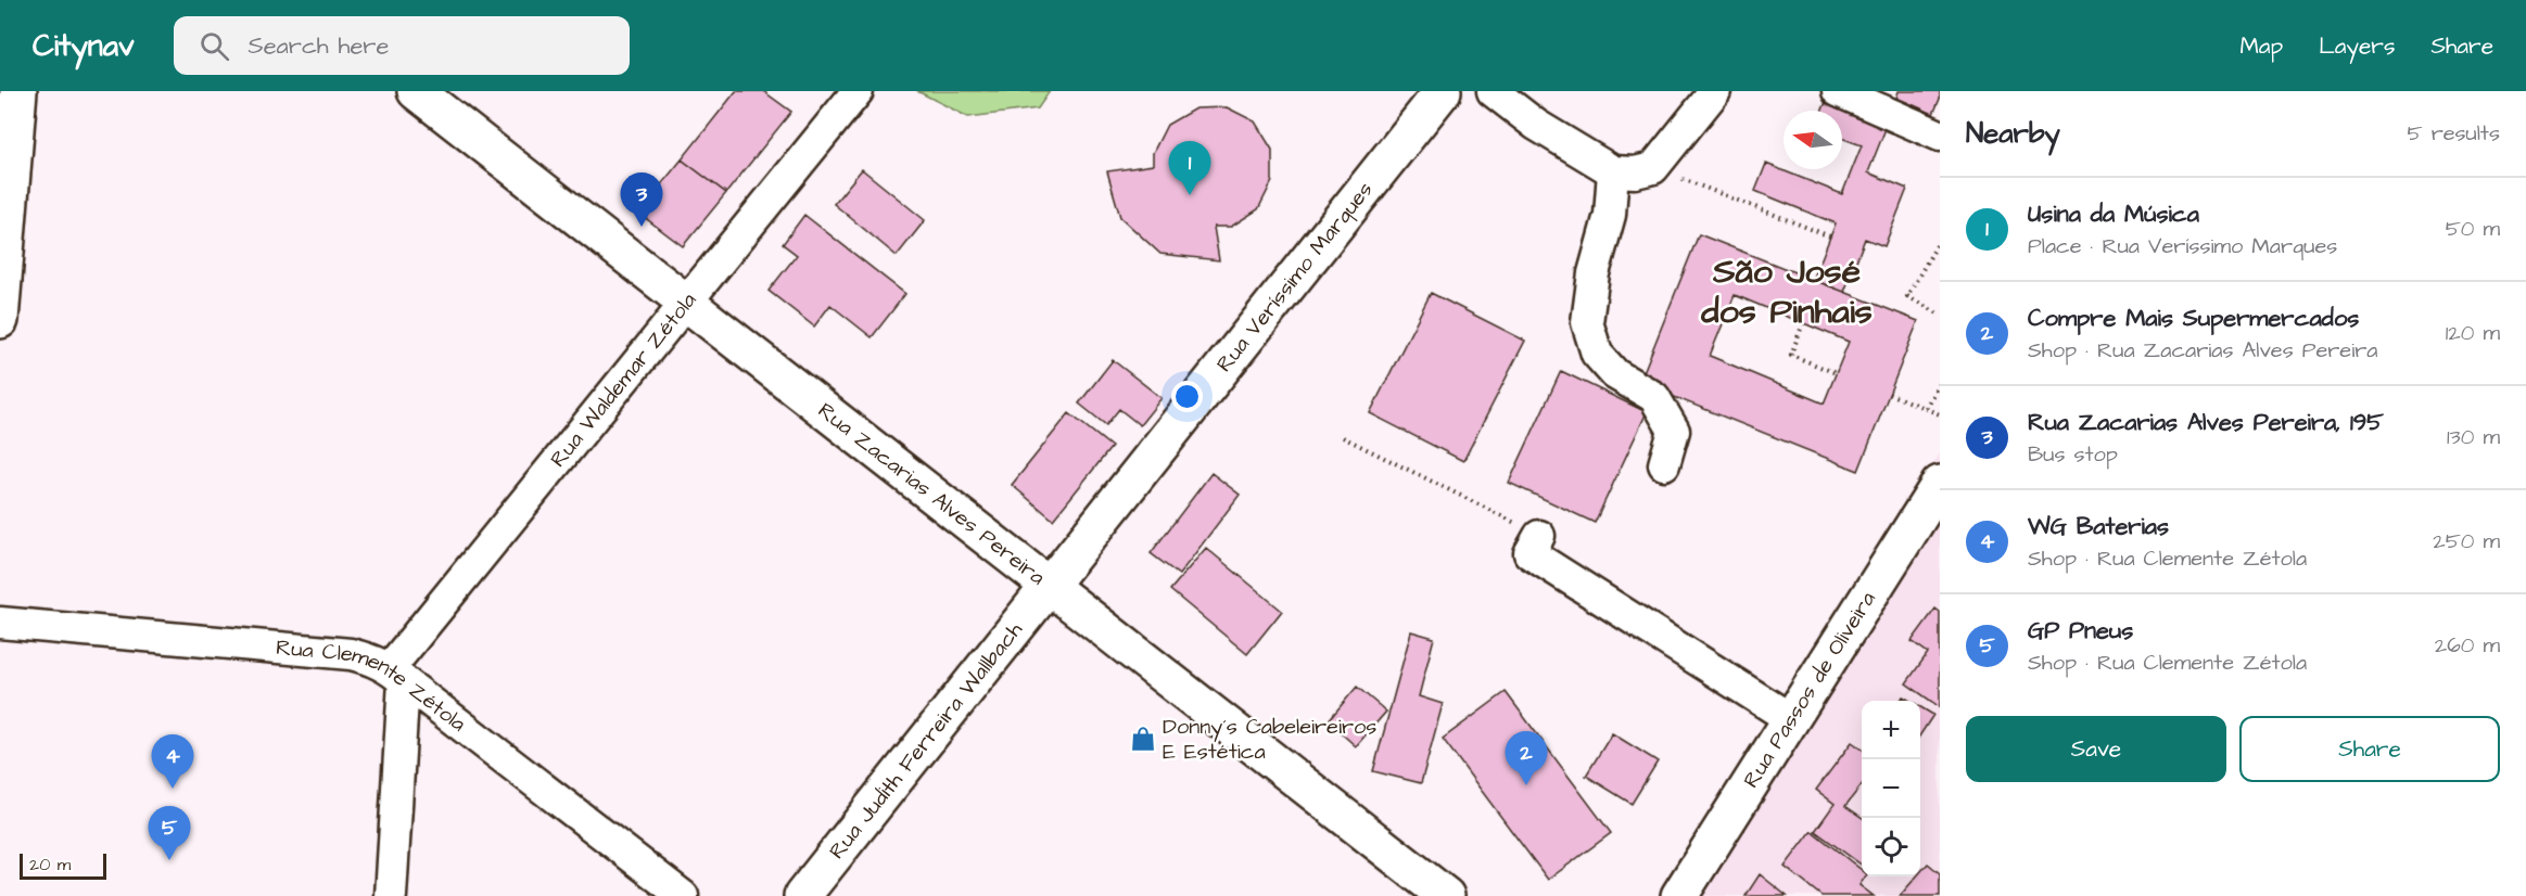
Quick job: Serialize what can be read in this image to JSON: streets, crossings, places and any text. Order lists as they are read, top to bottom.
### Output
{
  "streets": {
    "main road": [
      "Rua Veríssimo Marques",
      "Rua Zacarias Alves Pereira",
      "Rua Passos de Oliveira",
      "Rua Judith Ferreira Wallbach"
    ],
    "street": ["Rua Waldemar Zétola", "Rua Clemente Zétola"]
  },
  "crossings": [
    ["Rua Veríssimo Marques", "Rua Zacarias Alves Pereira"],
    ["Rua Veríssimo Marques", "Rua Judith Ferreira Wallbach"],
    ["Rua Waldemar Zétola", "Rua Zacarias Alves Pereira"],
    ["Rua Waldemar Zétola", "Rua Clemente Zétola"],
    ["Rua Zacarias Alves Pereira", "Rua Judith Ferreira Wallbach"]
  ],
  "districts": ["São José dos Pinhais"],
  "places": {
    "shop": ["Donny´s Cabeleireiros E Estética"]
  },
  "scale_bar": "20 m",
  "north": "left",
  "page": {
    "header": "Citynav",
    "search": "Search here",
    "nav": ["Map", "Layers", "Share"],
    "heading": ["Nearby", "5 results"],
    "pins": [
      "1",
      "3",
      "2",
      "4",
      "5"
    ],
    "list": [
      {
        "mark": "1",
        "name": "Usina da Música",
        "note": "Place · Rua Veríssimo Marques",
        "value": "50 m"
      },
      {
        "mark": "2",
        "name": "Compre Mais Supermercados",
        "note": "Shop · Rua Zacarias Alves Pereira",
        "value": "120 m"
      },
      {
        "mark": "3",
        "name": "Rua Zacarias Alves Pereira, 195",
        "note": "Bus stop",
        "value": "130 m"
      },
      {
        "mark": "4",
        "name": "WG Baterias",
        "note": "Shop · Rua Clemente Zétola",
        "value": "250 m"
      },
      {
        "mark": "5",
        "name": "GP Pneus",
        "note": "Shop · Rua Clemente Zétola",
        "value": "260 m"
      }
    ],
    "buttons": ["Save", "Share"],
    "map_buttons": ["+", "−"],
    "scale": "20 m"
  }
}
